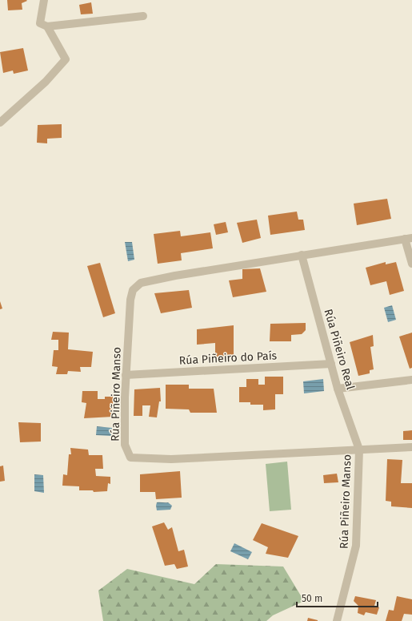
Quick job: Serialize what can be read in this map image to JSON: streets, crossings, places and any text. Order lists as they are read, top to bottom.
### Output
{
  "streets": {
    "street": ["Rúa Piñeiro Real", "Rúa Piñeiro do País", "Rúa Piñeiro Manso"]
  },
  "crossings": [
    ["Rúa Piñeiro Real", "Rúa Piñeiro do País"],
    ["Rúa Piñeiro Real", "Rúa Piñeiro Manso"],
    ["Rúa Piñeiro do País", "Rúa Piñeiro Manso"]
  ],
  "scale_bar": "50 m"
}
